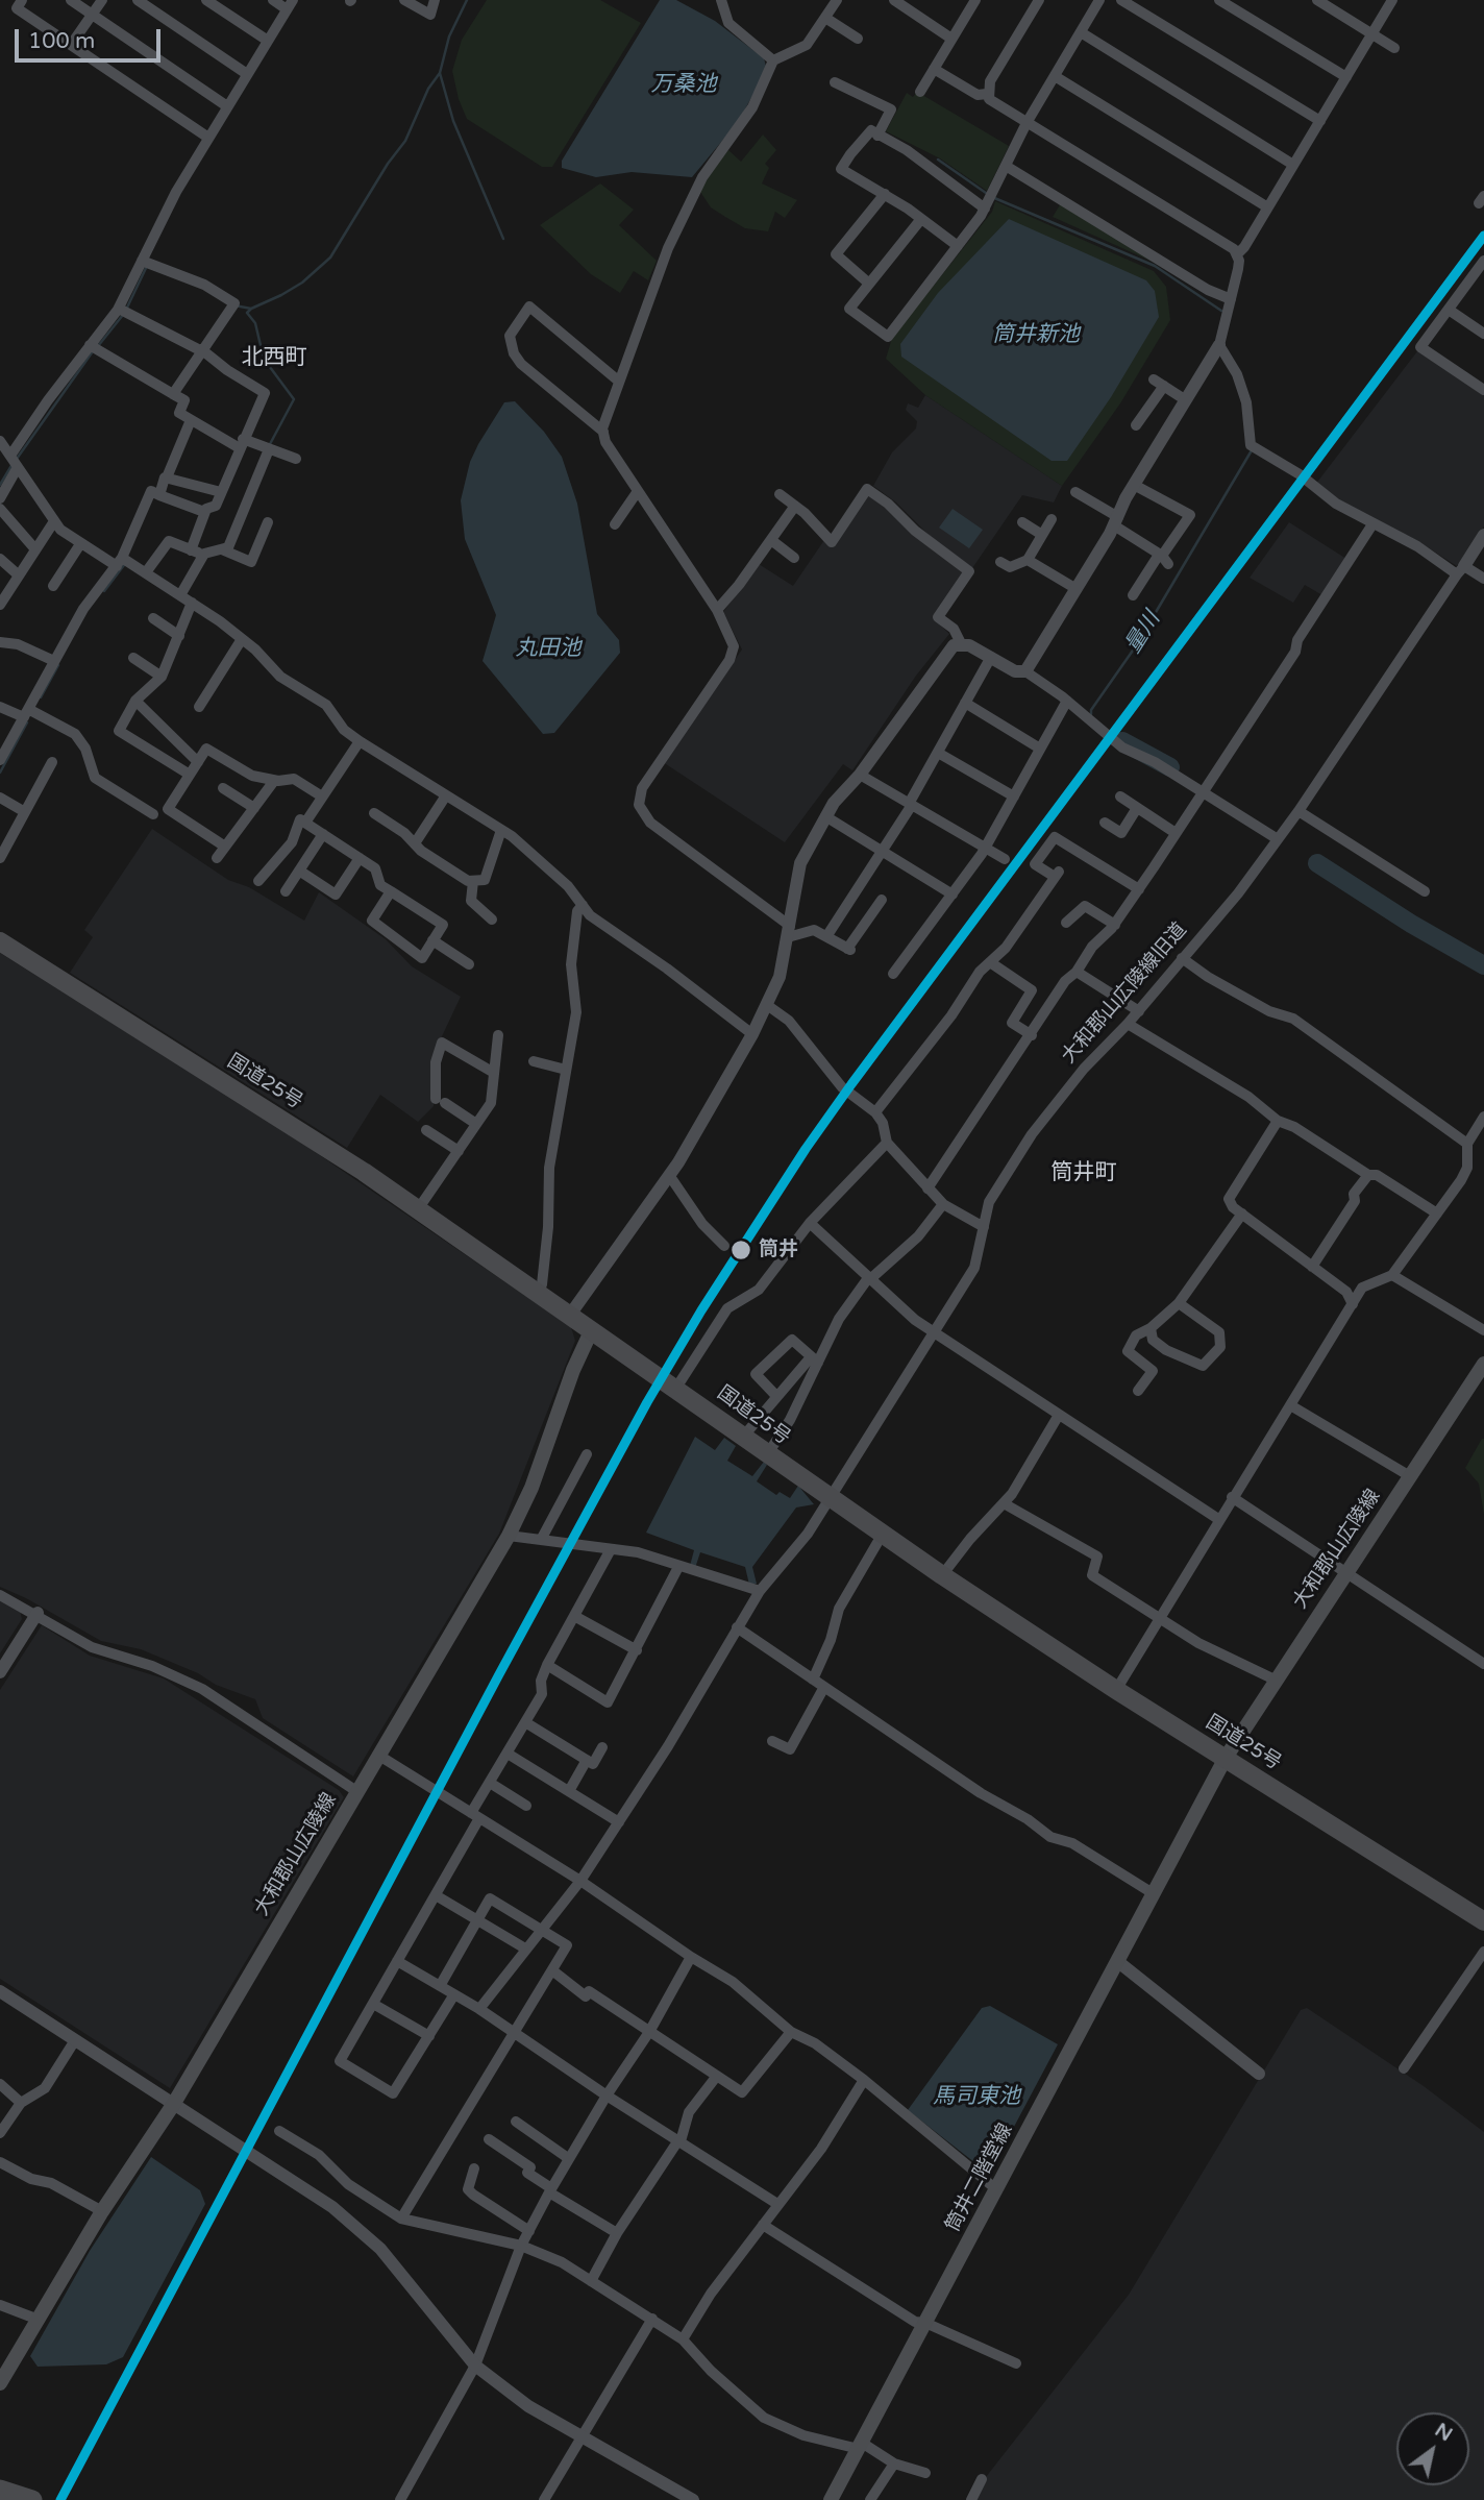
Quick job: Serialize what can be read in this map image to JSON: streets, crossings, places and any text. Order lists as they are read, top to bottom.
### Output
{
  "streets": {
    "highway": ["国道25号"],
    "main road": ["大和郡山広陵線", "筒井二階堂線"],
    "street": ["大和郡山広陵線旧道"]
  },
  "crossings": [
    ["大和郡山広陵線旧道", "国道25号"],
    ["国道25号", "大和郡山広陵線"],
    ["国道25号", "筒井二階堂線"],
    ["大和郡山広陵線", "筒井二階堂線"]
  ],
  "districts": ["北西町", "筒井町"],
  "water": [
    "万桑池",
    "筒井新池",
    "量川",
    "丸田池",
    "馬司東池"
  ],
  "places": ["筒井"],
  "scale_bar": "100 m",
  "north": "top right"
}
